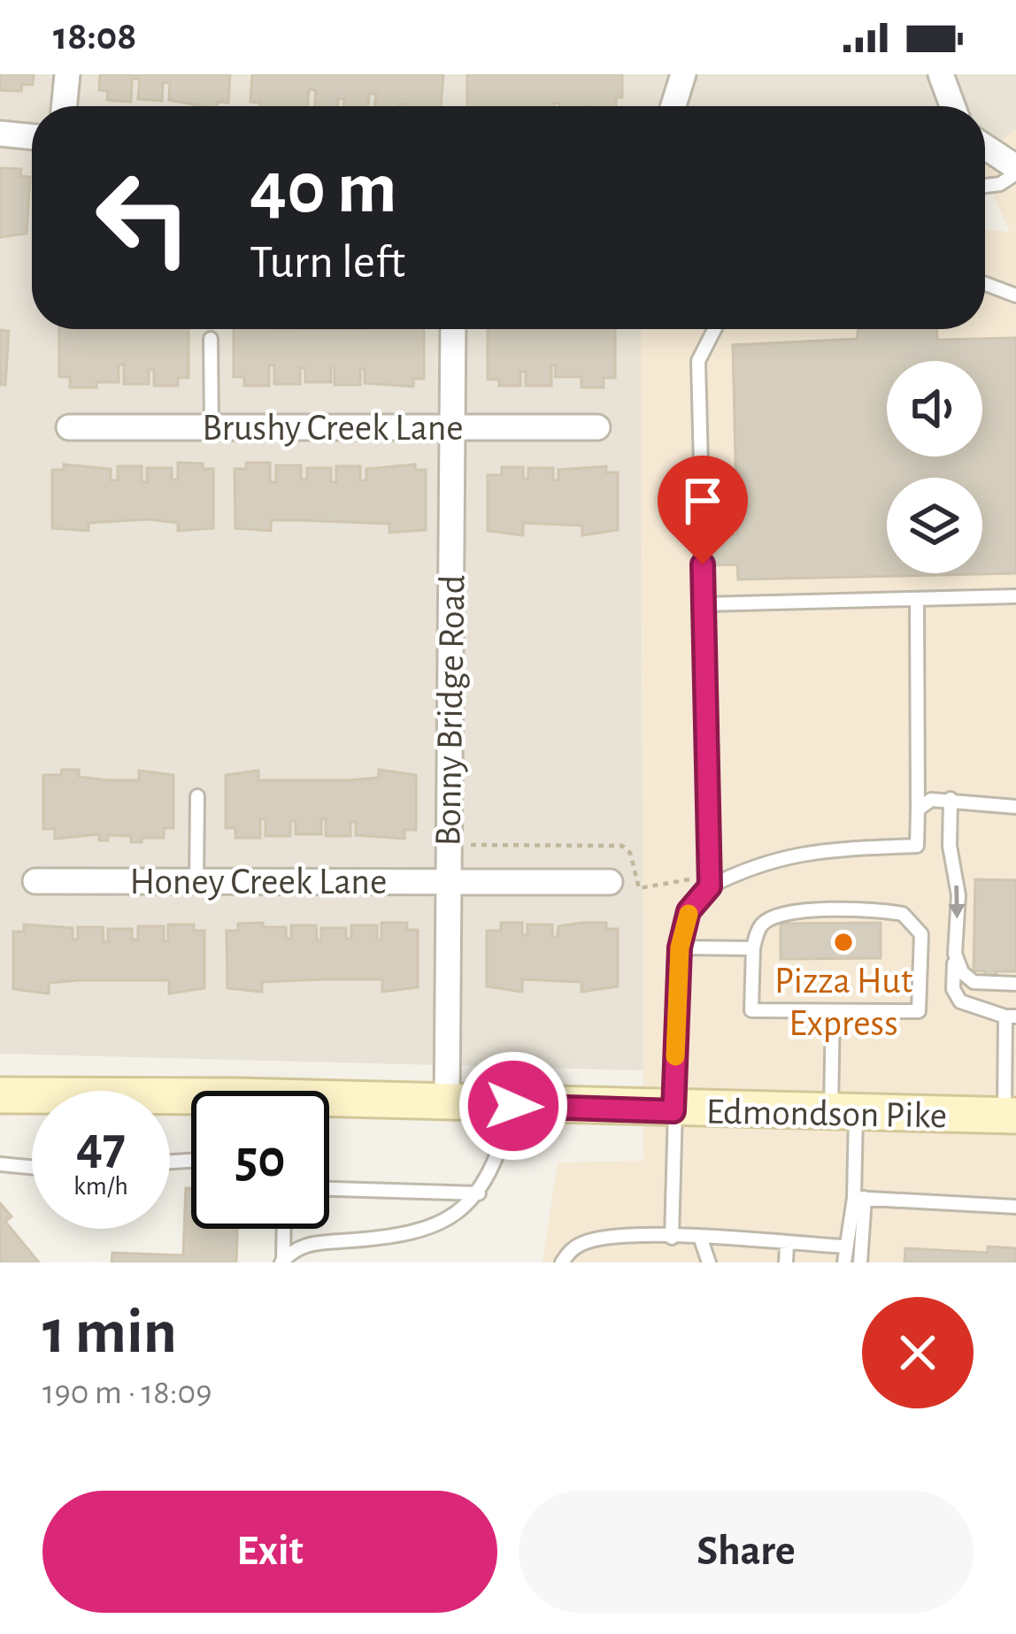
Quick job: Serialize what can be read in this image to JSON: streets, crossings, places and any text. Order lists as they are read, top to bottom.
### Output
{
  "streets": {
    "main road": ["Edmondson Pike"],
    "street": ["Brushy Creek Lane", "Bonny Bridge Road", "Honey Creek Lane"]
  },
  "crossings": [
    ["Brushy Creek Lane", "Bonny Bridge Road"],
    ["Bonny Bridge Road", "Honey Creek Lane"],
    ["Bonny Bridge Road", "Edmondson Pike"]
  ],
  "places": ["Pizza Hut Express"],
  "page": {
    "status": "18:08",
    "turn": ["40 m", "Turn left"],
    "speed": "47 km/h",
    "limit": "50",
    "heading": ["1 min", "190 m · 18:09"],
    "buttons": ["Exit", "Share"]
  }
}
